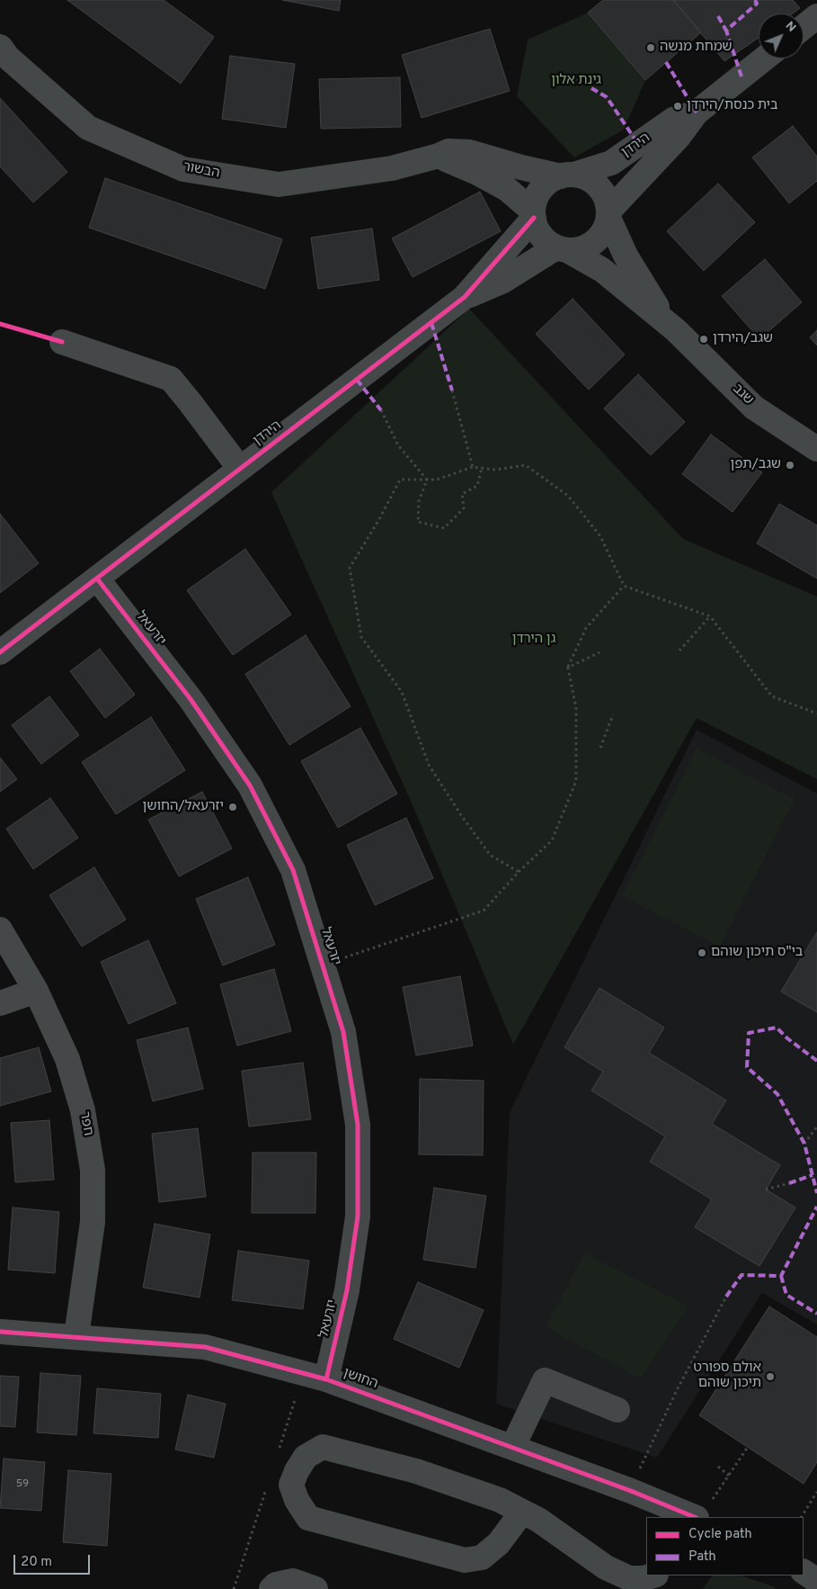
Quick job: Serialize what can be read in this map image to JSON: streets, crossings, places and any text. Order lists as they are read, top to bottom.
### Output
{
  "streets": {
    "street": [
      "הירדן",
      "הבשור",
      "שגב",
      "יזרעאל",
      "חפר",
      "החושן"
    ]
  },
  "crossings": [
    ["הירדן", "הבשור"],
    ["הירדן", "שגב"],
    ["הירדן", "יזרעאל"],
    ["הבשור", "שגב"],
    ["יזרעאל", "החושן"],
    ["חפר", "החושן"]
  ],
  "parks": ["גינת אלון", "גן הירדן"],
  "places": [
    "שמחת מנשה",
    "בית כנסת/הירדן",
    "שגב/הירדן",
    "שגב/תפן",
    "יזרעאל/החושן",
    "בי\"ס תיכון שוהם",
    "אולם ספורט תיכון שוהם"
  ],
  "house_numbers": ["59"],
  "legend": ["Cycle path", "Path"],
  "scale_bar": "20 m",
  "north": "top right"
}
